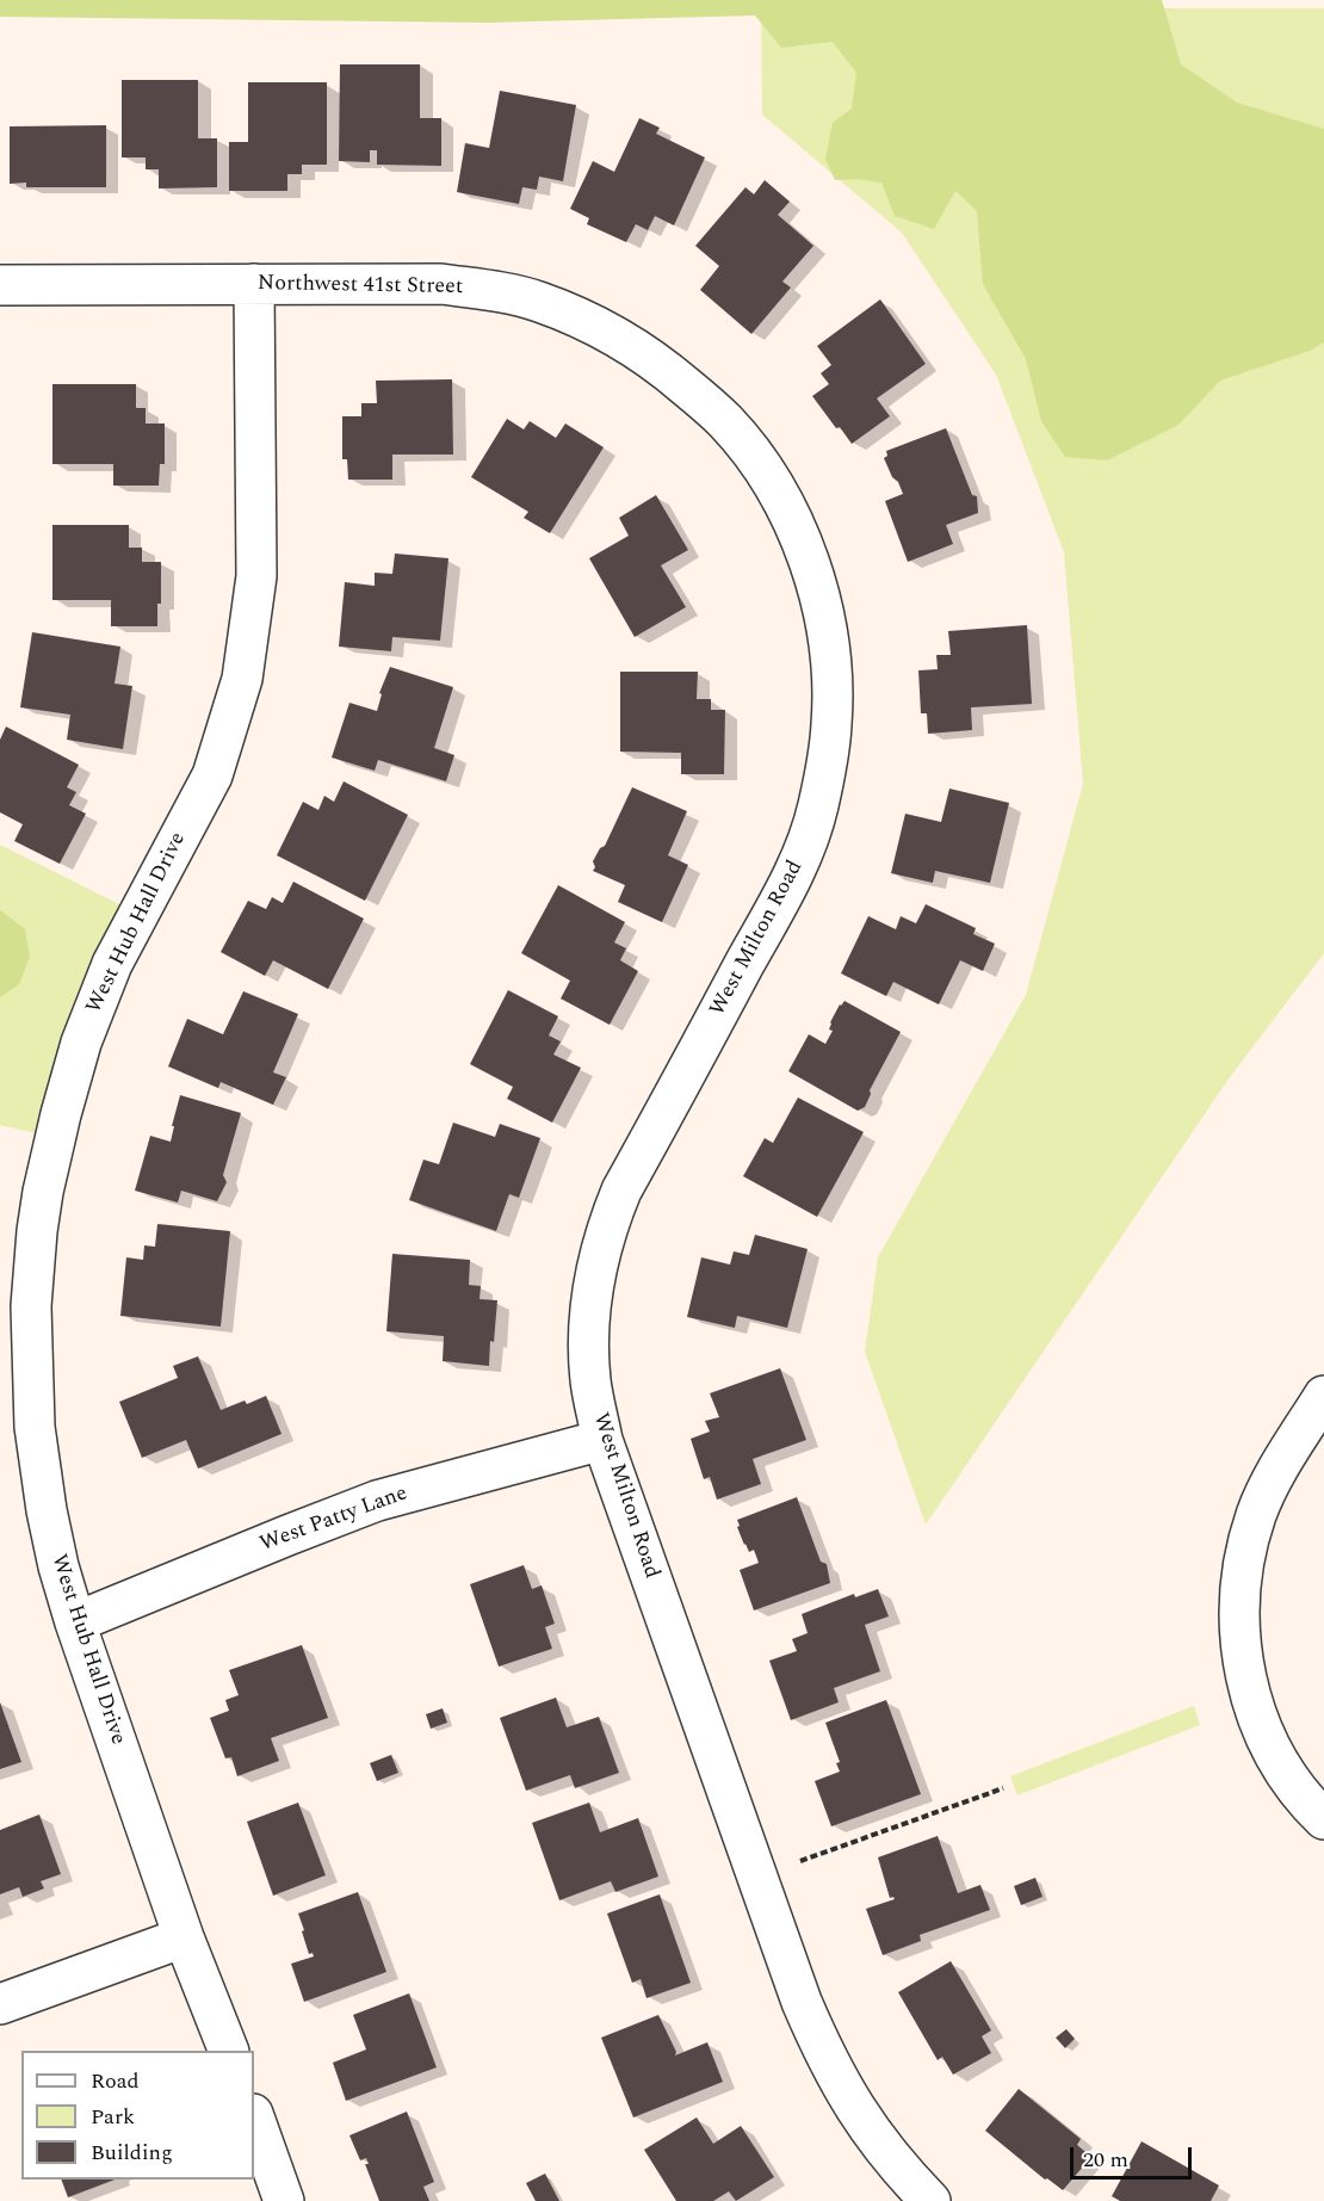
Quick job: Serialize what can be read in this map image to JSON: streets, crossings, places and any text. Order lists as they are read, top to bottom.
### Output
{
  "streets": {
    "street": [
      "Northwest 41st Street",
      "West Hub Hall Drive",
      "West Milton Road",
      "West Patty Lane"
    ]
  },
  "crossings": [
    ["Northwest 41st Street", "West Hub Hall Drive"],
    ["Northwest 41st Street", "West Milton Road"],
    ["West Hub Hall Drive", "West Patty Lane"],
    ["West Milton Road", "West Patty Lane"]
  ],
  "legend": ["Road", "Park", "Building"],
  "scale_bar": "20 m"
}
